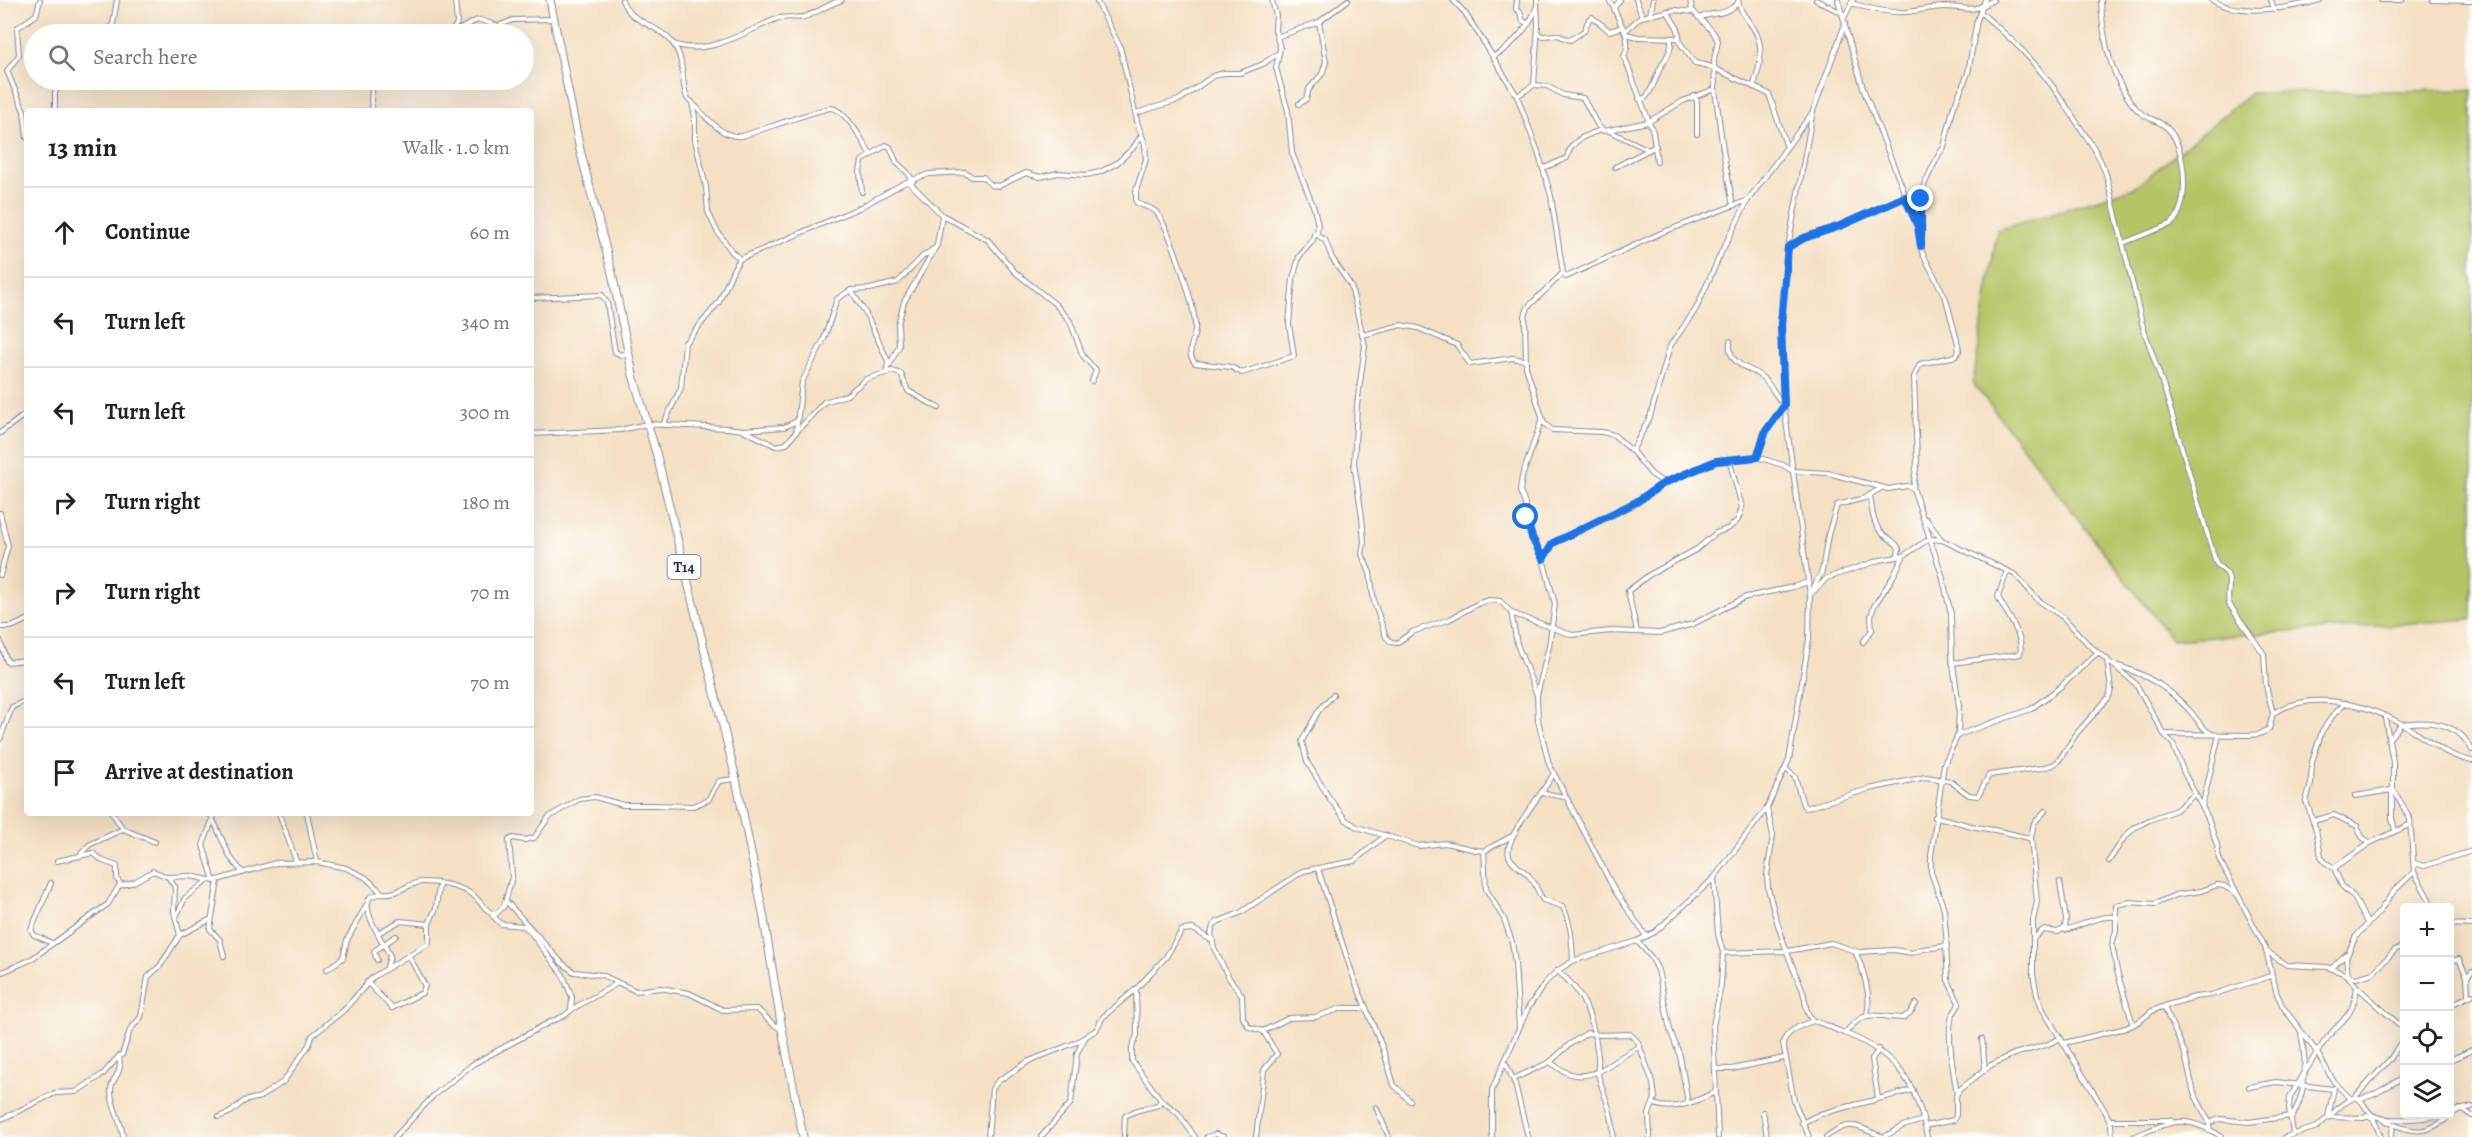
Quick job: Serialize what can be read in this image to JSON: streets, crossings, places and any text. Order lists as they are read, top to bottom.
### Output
{
  "streets": {
    "highway": ["T14"]
  },
  "page": {
    "search": "Search here",
    "heading": ["13 min", "Walk · 1.0 km"],
    "list": [
      ["Continue", "60 m"],
      ["Turn left", "340 m"],
      ["Turn left", "300 m"],
      ["Turn right", "180 m"],
      ["Turn right", "70 m"],
      ["Turn left", "70 m"],
      "Arrive at destination"
    ],
    "map_buttons": ["+", "−"]
  }
}
